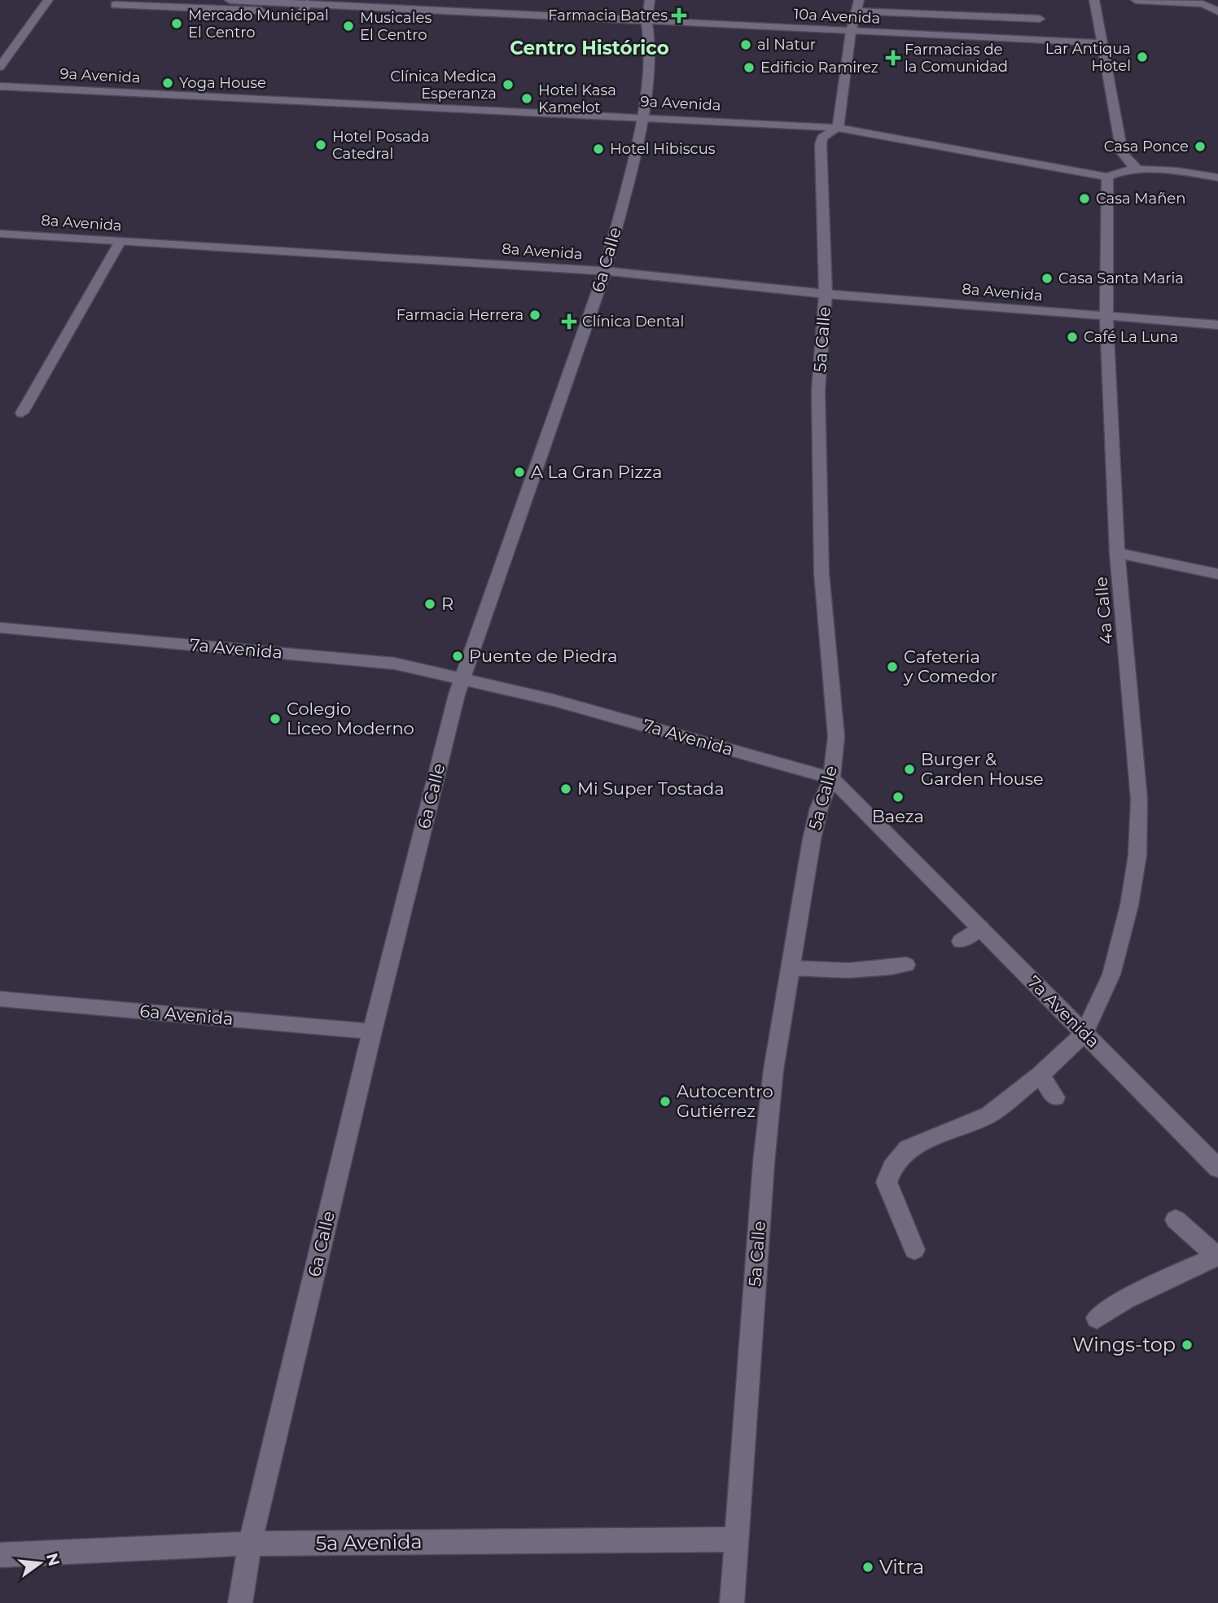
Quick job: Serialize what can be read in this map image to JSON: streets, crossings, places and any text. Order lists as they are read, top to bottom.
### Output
{
  "streets": {
    "street": [
      "10a Avenida",
      "9a Avenida",
      "8a Avenida",
      "6a Calle",
      "5a Calle",
      "4a Calle",
      "7a Avenida",
      "6a Avenida",
      "5a Avenida"
    ]
  },
  "crossings": [
    ["10a Avenida", "6a Calle"],
    ["9a Avenida", "6a Calle"],
    ["9a Avenida", "5a Calle"],
    ["9a Avenida", "4a Calle"],
    ["8a Avenida", "6a Calle"],
    ["8a Avenida", "5a Calle"],
    ["8a Avenida", "4a Calle"],
    ["6a Calle", "7a Avenida"],
    ["6a Calle", "6a Avenida"],
    ["6a Calle", "5a Avenida"],
    ["5a Calle", "7a Avenida"],
    ["5a Calle", "5a Avenida"],
    ["4a Calle", "7a Avenida"]
  ],
  "districts": ["Centro Histórico"],
  "places": {
    "health": ["Farmacia Batres", "Farmacias de la Comunidad", "Clínica Dental"],
    "other": [
      "Mercado Municipal El Centro",
      "Musicales El Centro",
      "al Natur",
      "Lar Antiqua Hotel",
      "Edificio Ramirez",
      "Yoga House",
      "Clínica Medica Esperanza",
      "Hotel Kasa Kamelot",
      "Hotel Posada Catedral",
      "Casa Ponce",
      "Hotel Hibiscus",
      "Casa Mañen",
      "Casa Santa Maria",
      "Farmacia Herrera",
      "Café La Luna",
      "A La Gran Pizza",
      "R",
      "Puente de Piedra",
      "Cafeteria y Comedor",
      "Colegio Liceo Moderno",
      "Burger & Garden House",
      "Mi Super Tostada",
      "Baeza",
      "Autocentro Gutiérrez",
      "Wings-top",
      "Vitra"
    ]
  },
  "north": "right"
}
